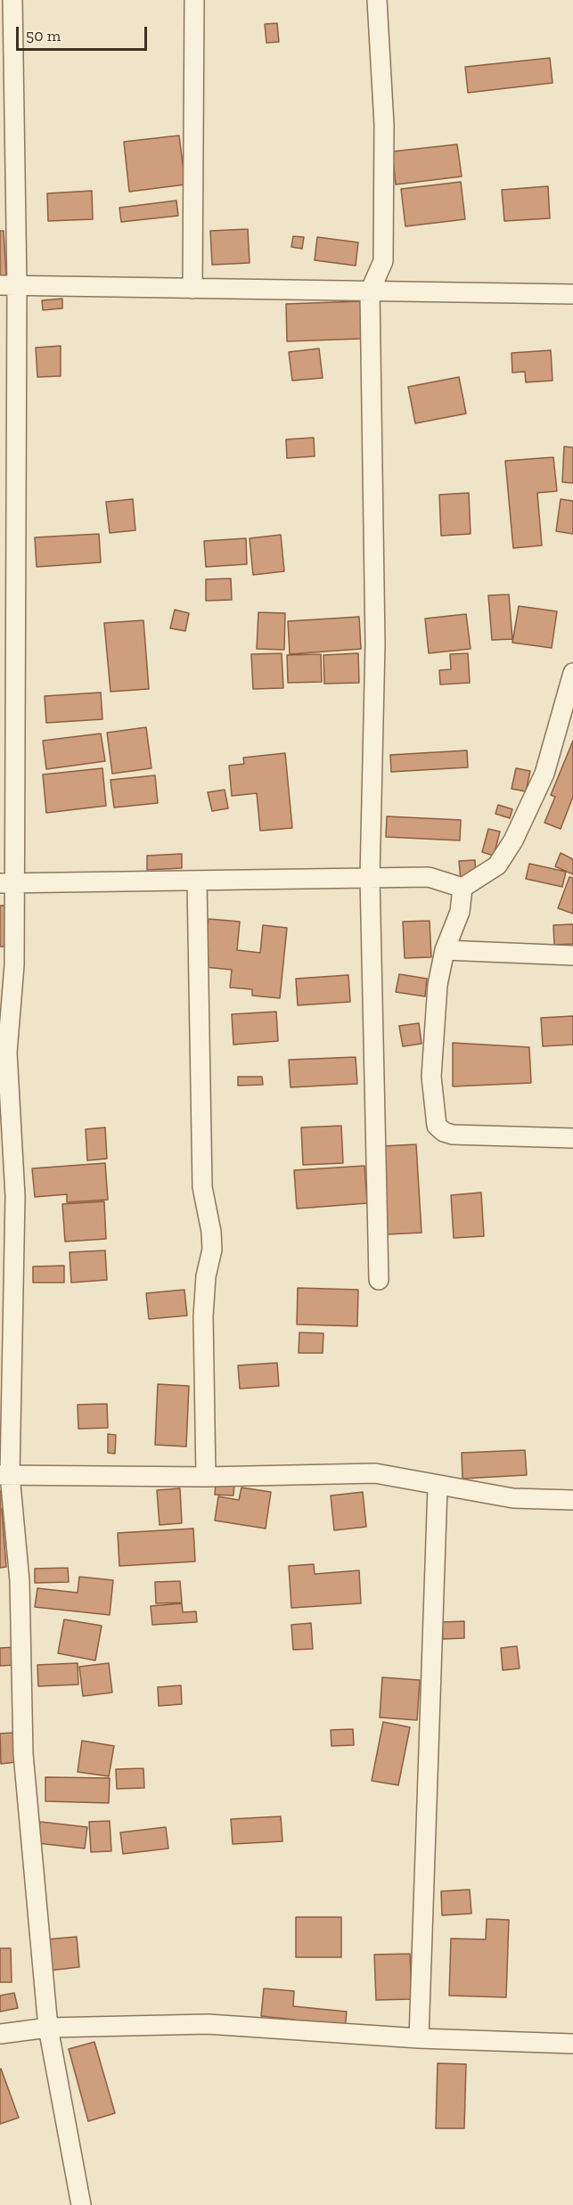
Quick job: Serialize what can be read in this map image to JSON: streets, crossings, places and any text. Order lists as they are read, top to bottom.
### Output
{
  "scale_bar": "50 m"
}
